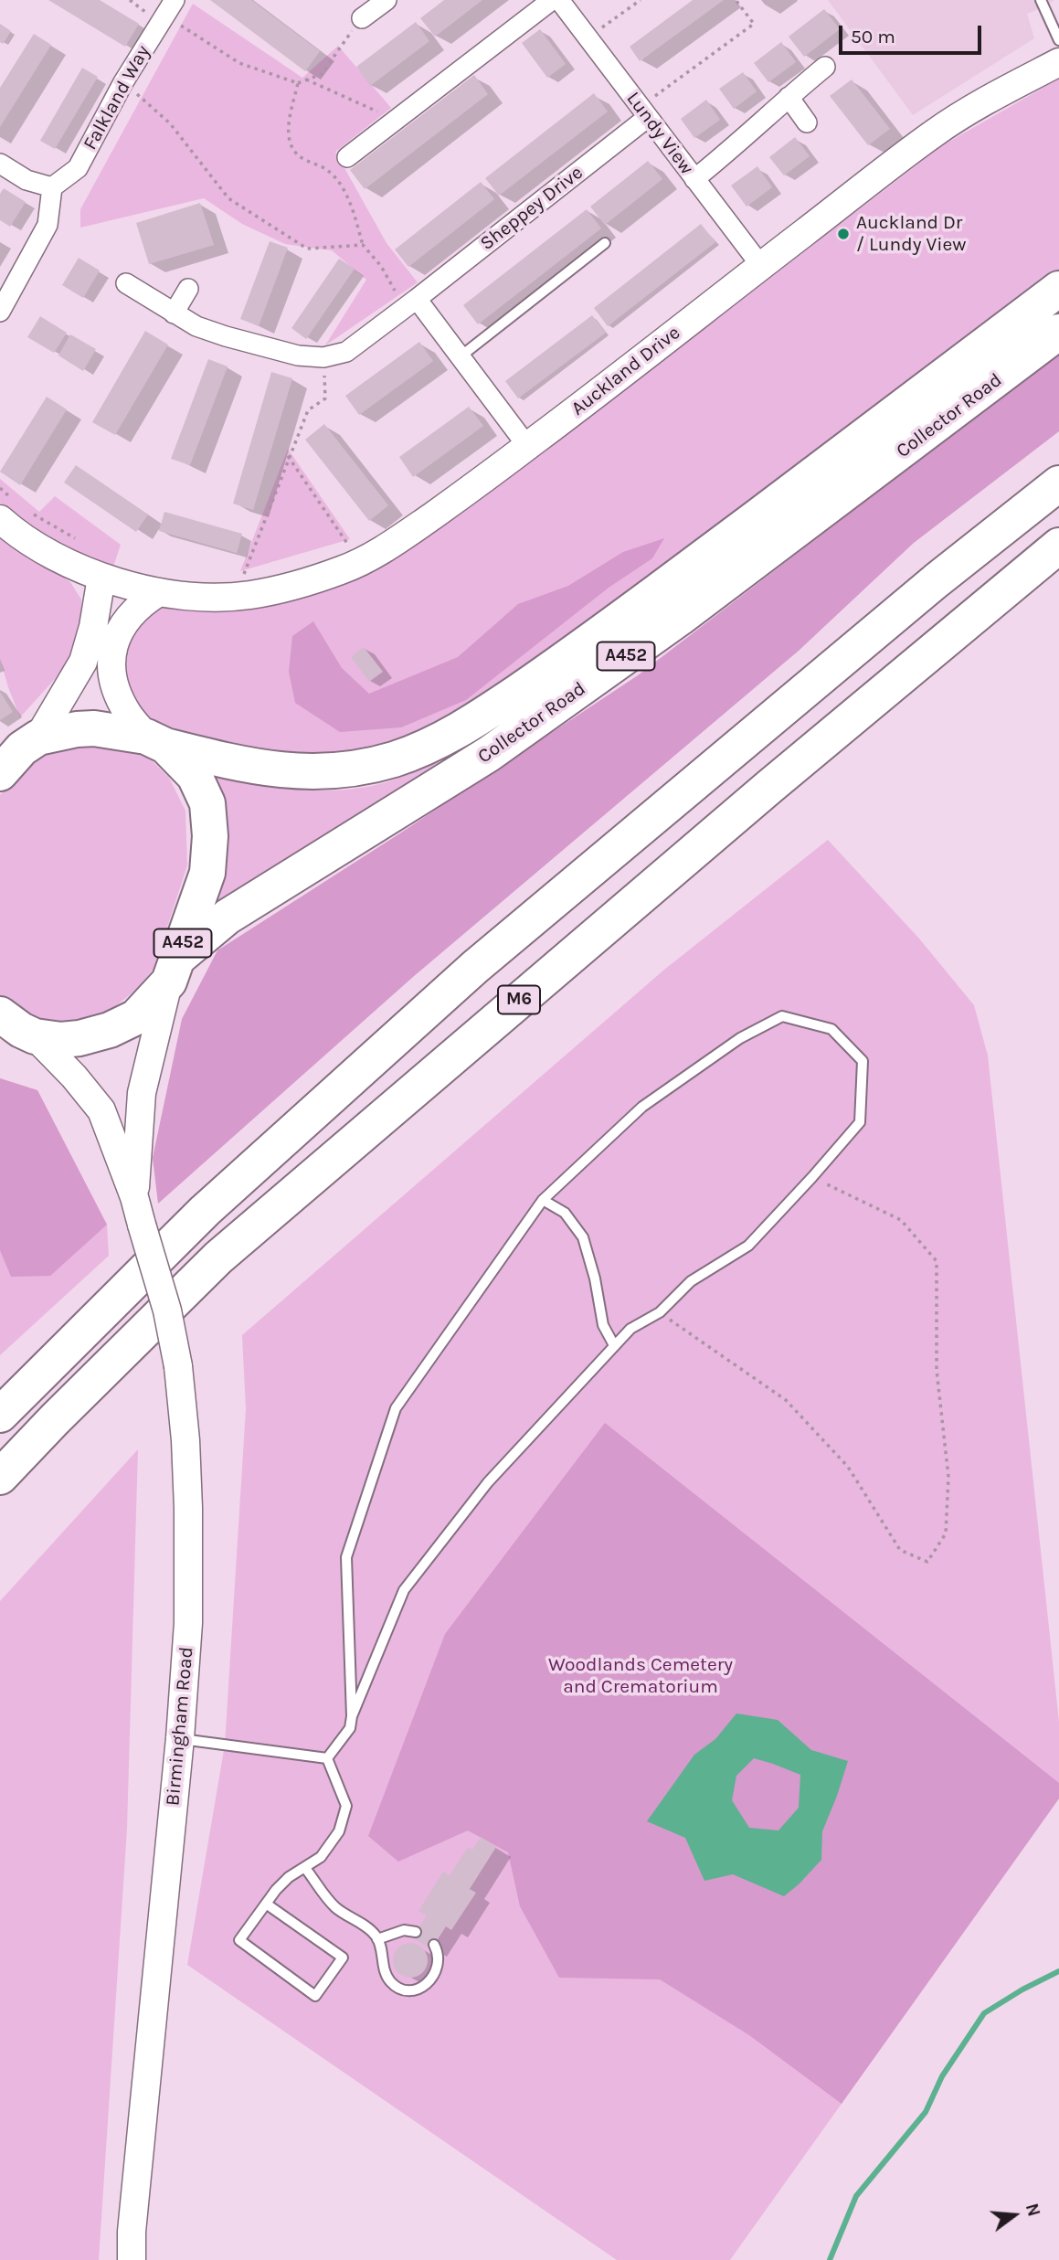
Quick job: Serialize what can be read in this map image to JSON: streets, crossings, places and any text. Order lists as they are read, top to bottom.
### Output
{
  "streets": {
    "highway": ["Collector Road", "A452", "M6"],
    "street": [
      "Falkland Way",
      "Lundy View",
      "Sheppey Drive",
      "Auckland Drive",
      "Birmingham Road"
    ]
  },
  "crossings": [
    ["Lundy View", "Sheppey Drive"],
    ["Lundy View", "Auckland Drive"],
    ["Collector Road", "A452"],
    ["Collector Road", "Birmingham Road"],
    ["A452", "Birmingham Road"]
  ],
  "parks": ["Woodlands Cemetery and Crematorium"],
  "places": ["Auckland Dr / Lundy View"],
  "scale_bar": "50 m",
  "north": "right"
}
